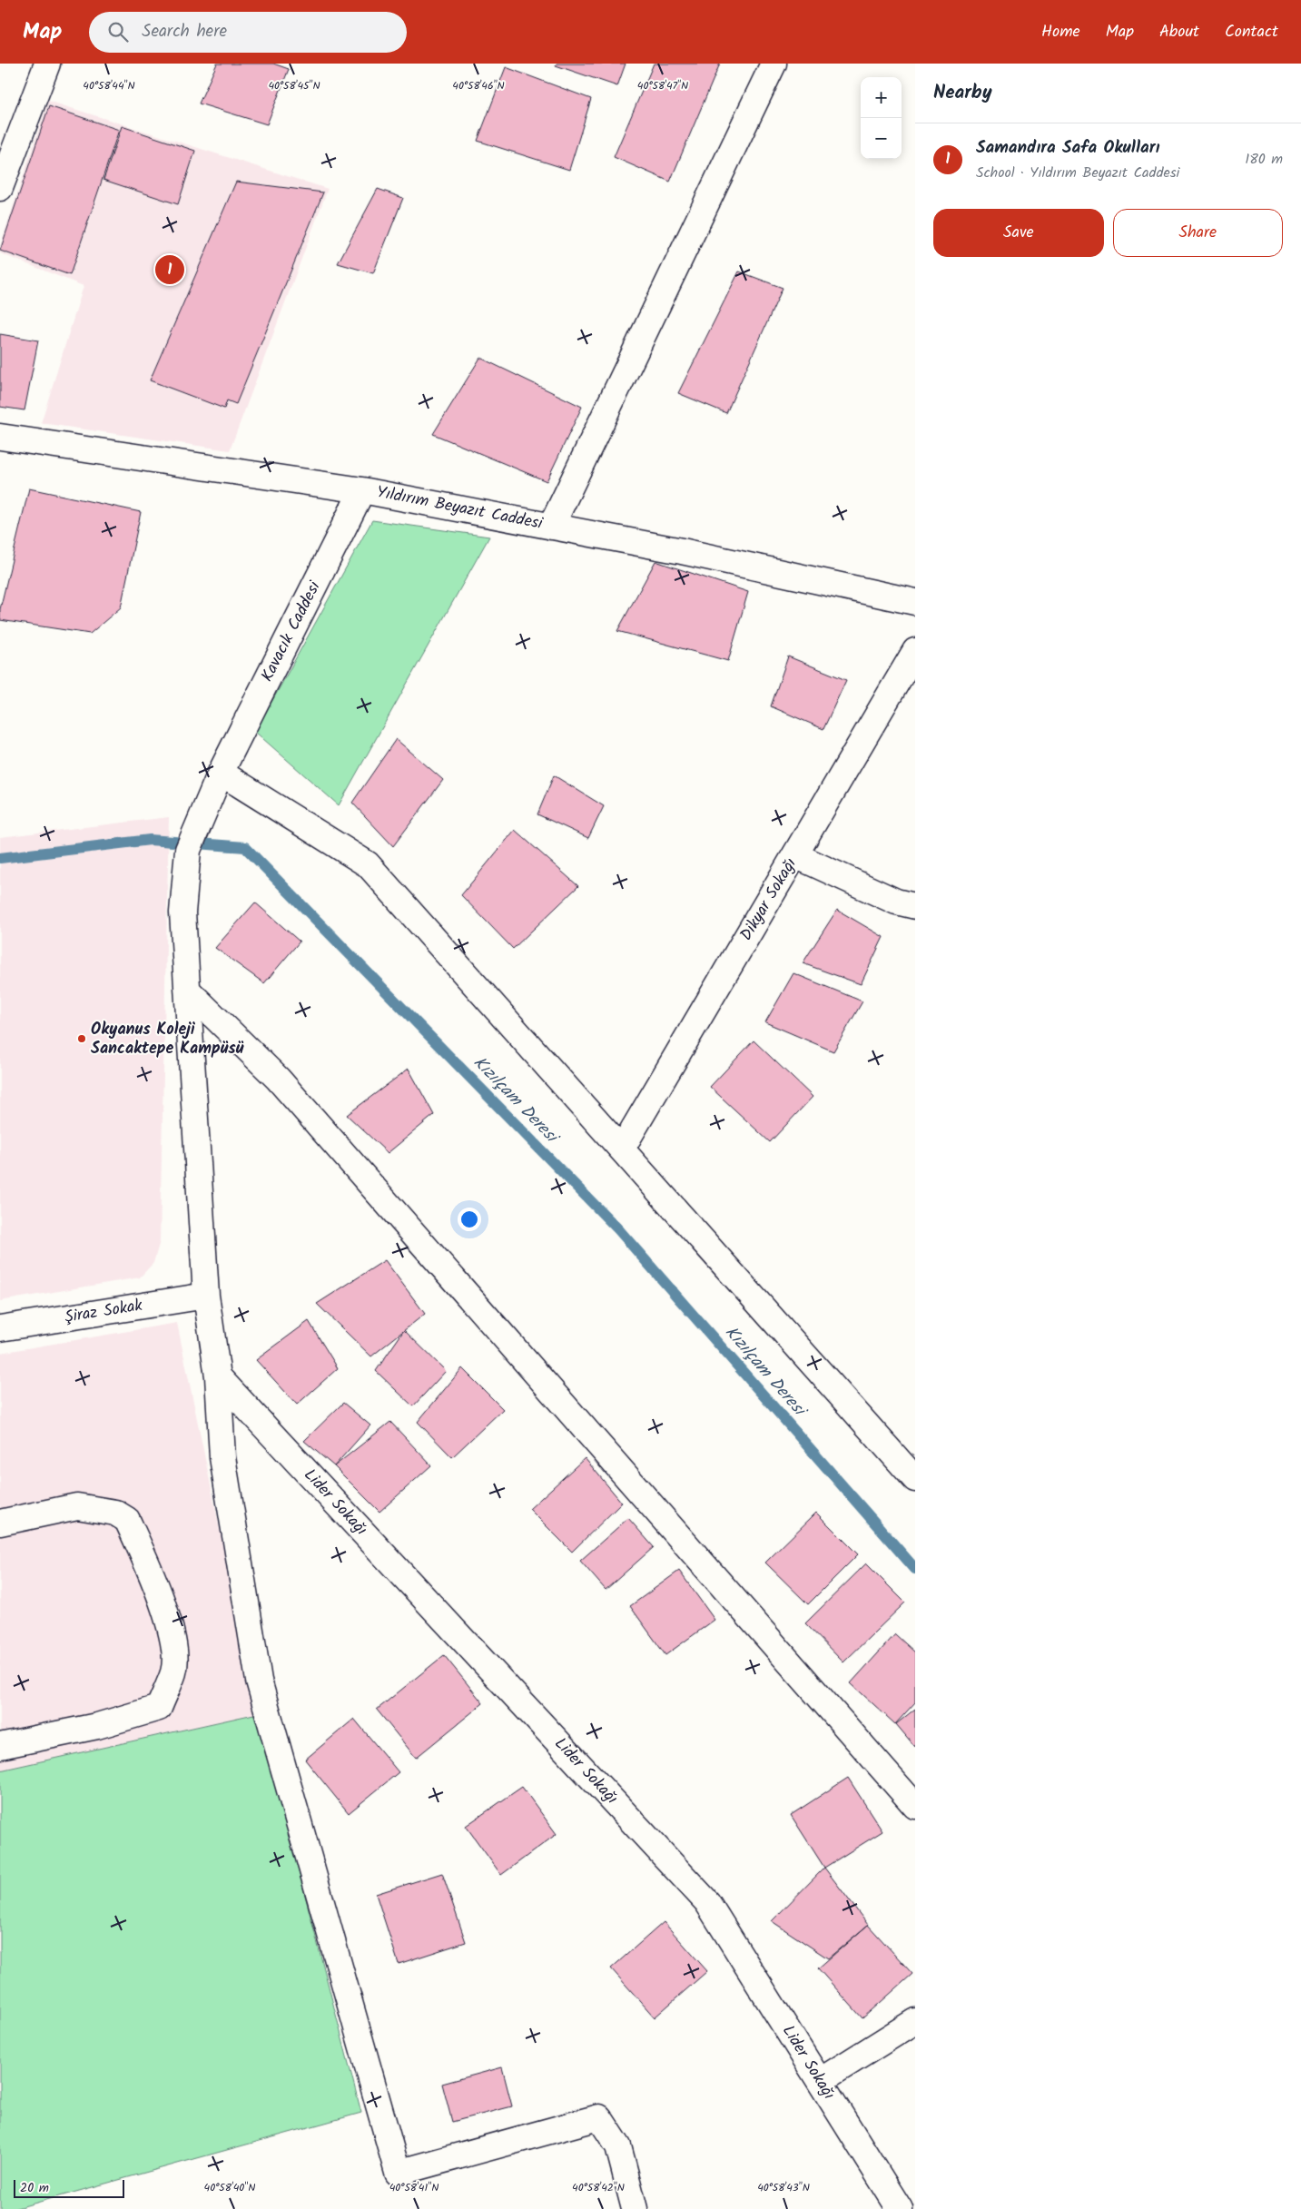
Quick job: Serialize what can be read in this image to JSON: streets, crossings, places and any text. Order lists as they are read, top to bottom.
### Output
{
  "streets": {
    "street": [
      "Yıldırım Beyazıt Caddesi",
      "Kavacık Caddesi",
      "Dikyar Sokağı",
      "Şiraz Sokak",
      "Lider Sokağı"
    ]
  },
  "crossings": [
    ["Yıldırım Beyazıt Caddesi", "Kavacık Caddesi"],
    ["Kavacık Caddesi", "Şiraz Sokak"],
    ["Kavacık Caddesi", "Lider Sokağı"]
  ],
  "water": ["Kızılçam Deresi"],
  "places": ["Okyanus Koleji Sancaktepe Kampüsü"],
  "scale_bar": "20 m",
  "page": {
    "header": "Map",
    "search": "Search here",
    "nav": [
      "Home",
      "Map",
      "About",
      "Contact"
    ],
    "heading": "Nearby",
    "map_buttons": ["+", "−"],
    "list": [
      {
        "mark": "1",
        "name": "Samandıra Safa Okulları",
        "note": "School · Yıldırım Beyazıt Caddesi",
        "value": "180 m"
      }
    ],
    "buttons": ["Save", "Share"],
    "pins": "1",
    "scale": "20 m"
  },
  "coordinates": [
    "40°58'44\"N",
    "40°58'45\"N",
    "40°58'46\"N",
    "40°58'47\"N",
    "40°58'40\"N",
    "40°58'41\"N",
    "40°58'42\"N",
    "40°58'43\"N"
  ]
}
